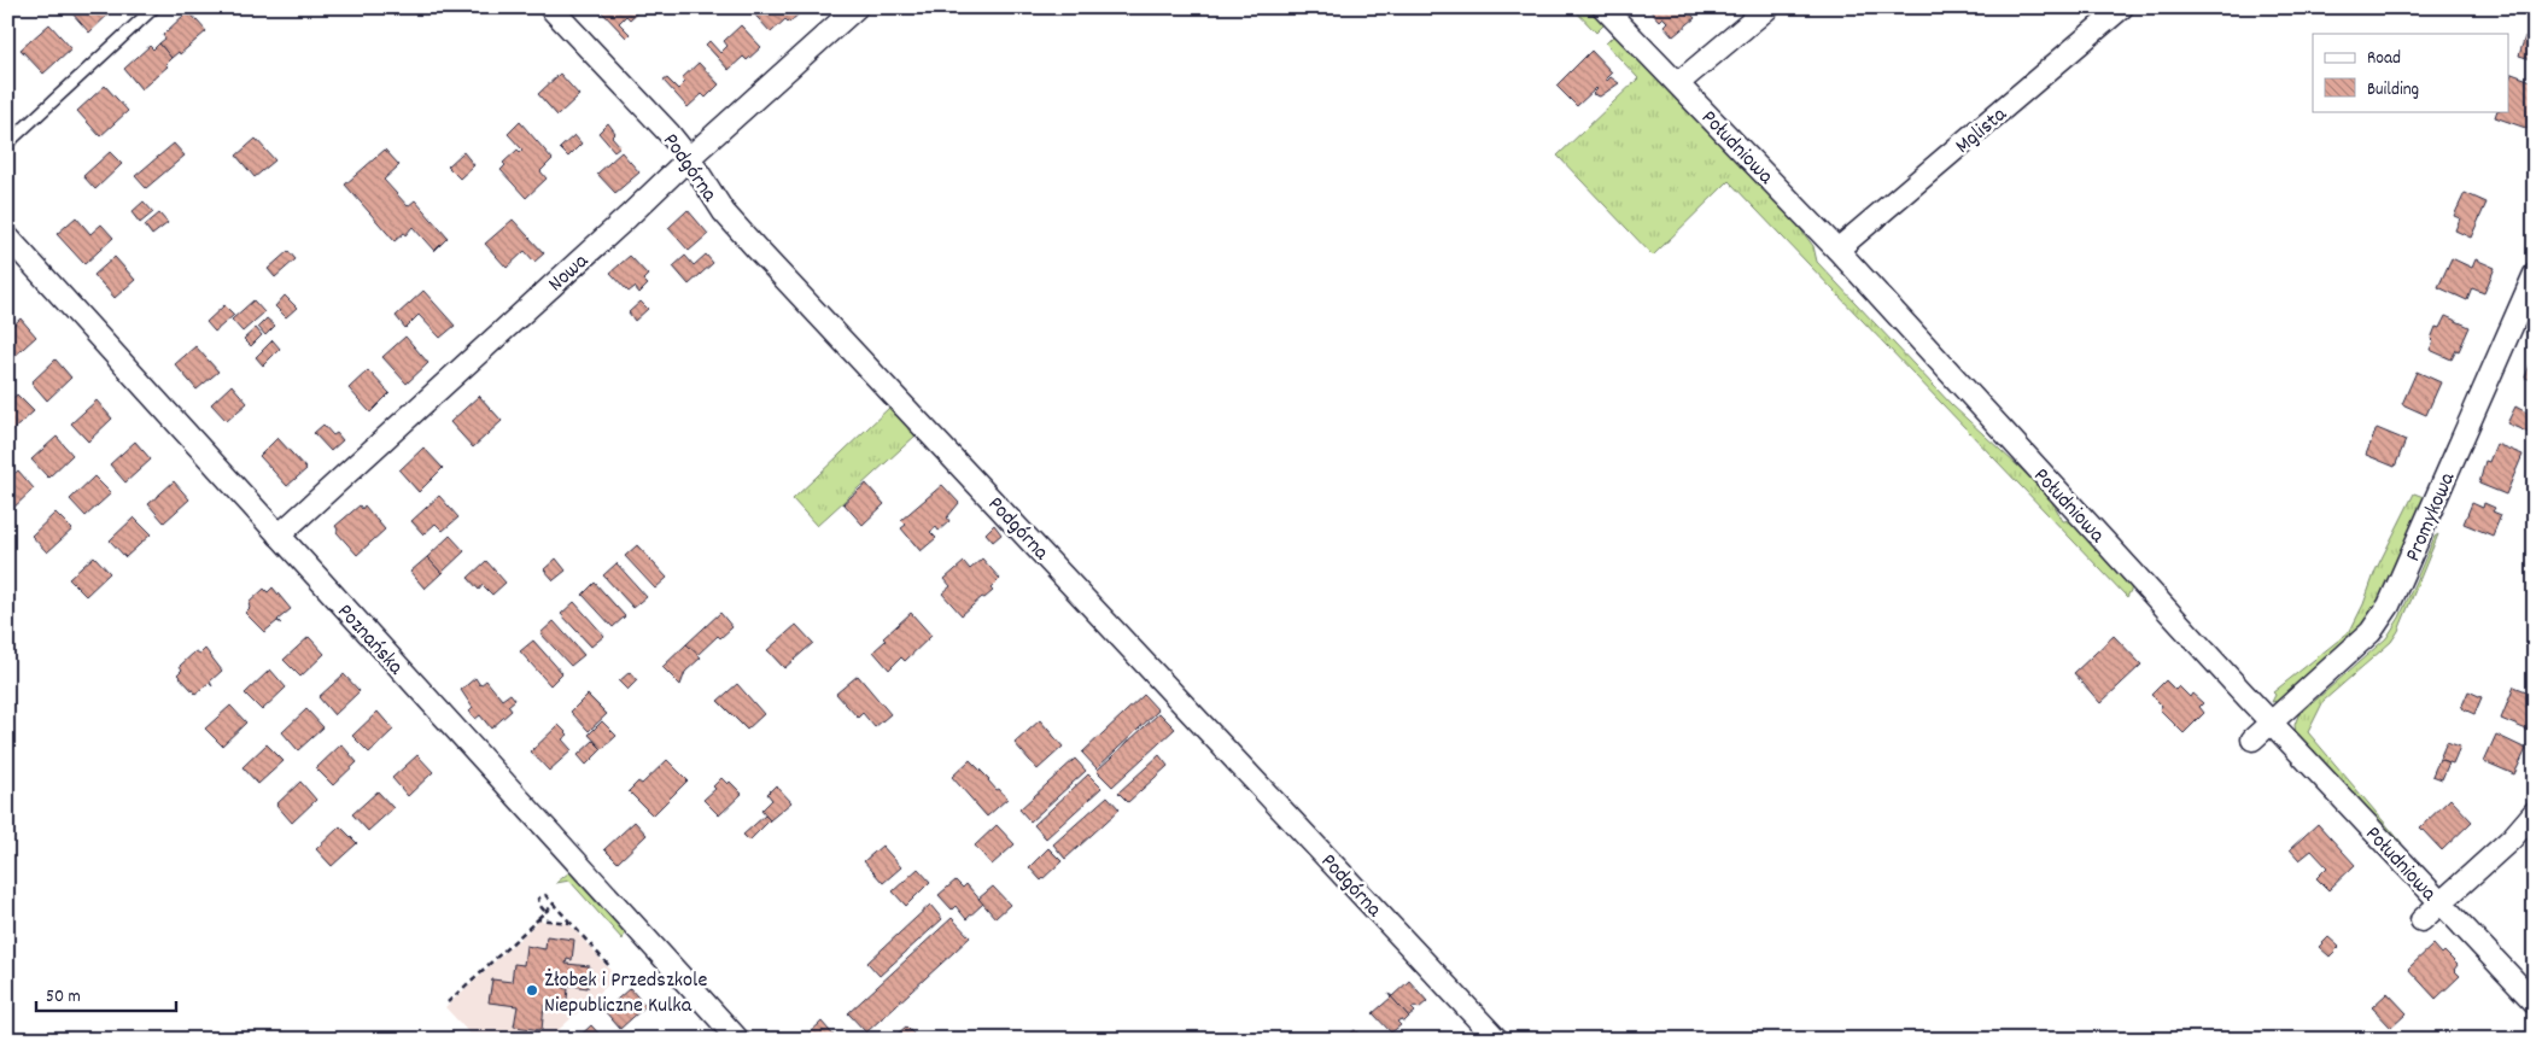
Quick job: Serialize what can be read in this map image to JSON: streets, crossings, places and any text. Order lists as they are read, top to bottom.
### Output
{
  "streets": {
    "street": [
      "Mglista",
      "Południowa",
      "Podgórna",
      "Nowa",
      "Promykowa",
      "Poznańska"
    ]
  },
  "crossings": [
    ["Mglista", "Południowa"],
    ["Południowa", "Promykowa"],
    ["Podgórna", "Nowa"],
    ["Nowa", "Poznańska"]
  ],
  "places": ["Żłobek i Przedszkole Niepubliczne Kulka"],
  "legend": ["Road", "Building"],
  "scale_bar": "50 m"
}
